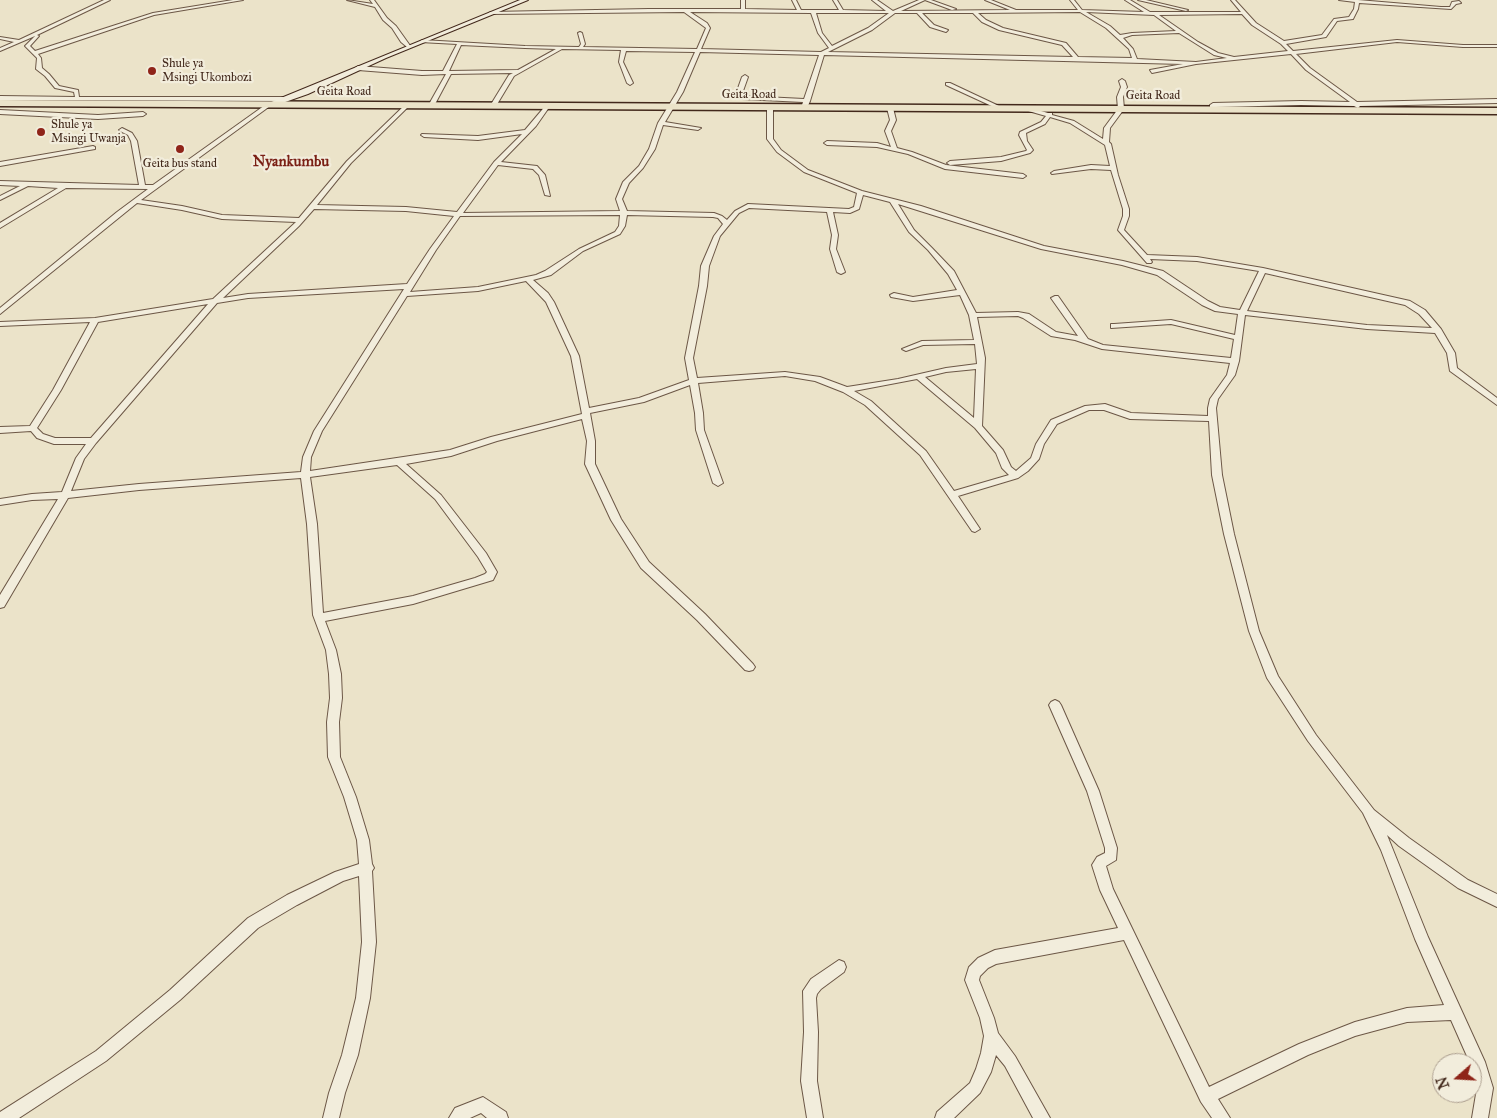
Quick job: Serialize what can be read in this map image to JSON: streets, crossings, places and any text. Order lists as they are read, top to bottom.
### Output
{
  "streets": {
    "highway": ["Geita Road"]
  },
  "districts": ["Nyankumbu"],
  "places": ["Shule ya Msingi Ukombozi", "Shule ya Msingi Uwanja", "Geita bus stand"],
  "north": "left"
}
